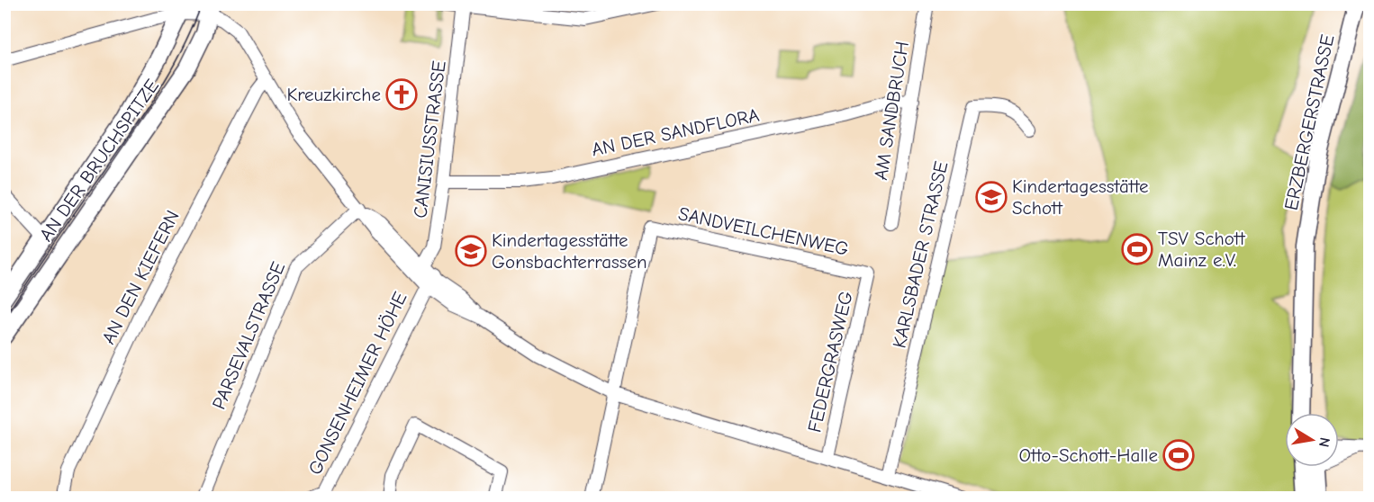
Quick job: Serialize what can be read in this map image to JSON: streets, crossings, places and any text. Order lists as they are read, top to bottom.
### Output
{
  "streets": {
    "main road": ["ERZBERGERSTRASSE", "AN DER BRUCHSPITZE"],
    "street": [
      "AM SANDBRUCH",
      "AN DER SANDFLORA",
      "CANISIUSSTRASSE",
      "SANDVEILCHENWEG",
      "KARLSBADER STRASSE",
      "AN DEN KIEFERN",
      "PARSEVALSTRASSE",
      "FEDERGRASWEG",
      "GONSENHEIMER HÖHE"
    ]
  },
  "crossings": [
    ["AM SANDBRUCH", "AN DER SANDFLORA"],
    ["AN DER SANDFLORA", "CANISIUSSTRASSE"],
    ["CANISIUSSTRASSE", "GONSENHEIMER HÖHE"],
    ["SANDVEILCHENWEG", "FEDERGRASWEG"]
  ],
  "places": {
    "church": ["Kreuzkirche"],
    "school or university": ["Kindertagesstätte Schott", "Kindertagesstätte Gonsbachterrassen"],
    "sports": ["TSV Schott Mainz e.V.", "Otto-Schott-Halle"]
  },
  "north": "right"
}
